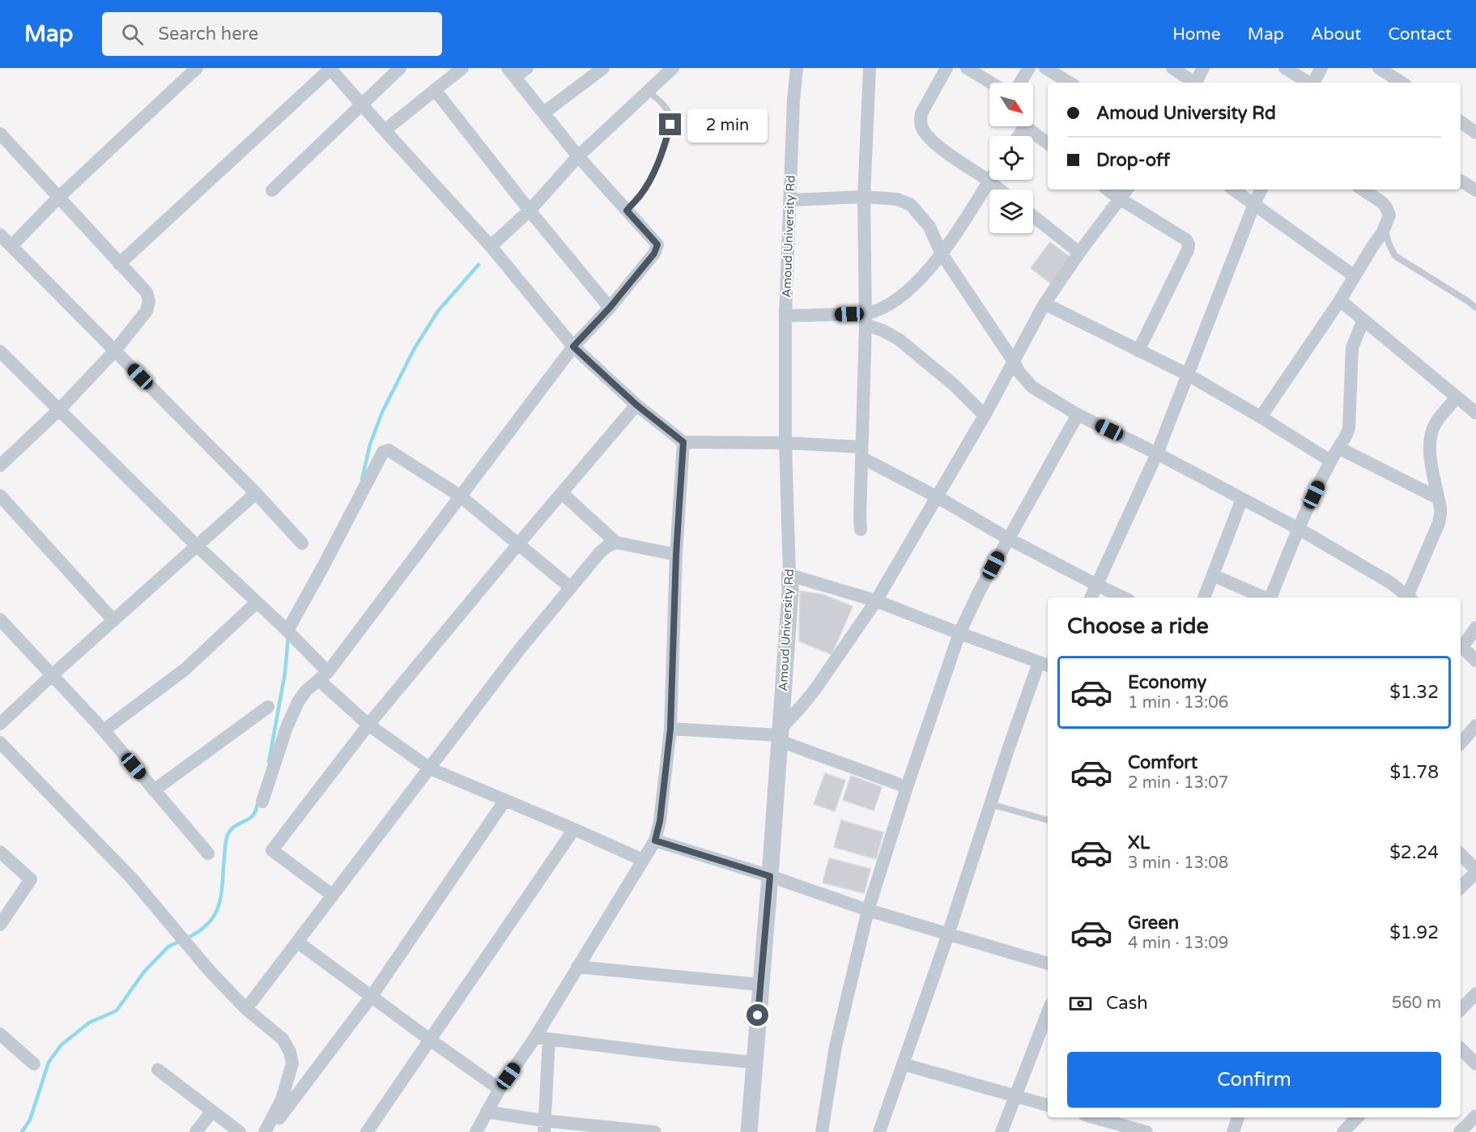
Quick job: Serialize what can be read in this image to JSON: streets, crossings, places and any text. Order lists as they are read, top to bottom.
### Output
{
  "streets": {
    "street": ["Amoud University Rd"]
  },
  "north": "bottom right",
  "page": {
    "header": "Map",
    "search": "Search here",
    "nav": [
      "Home",
      "Map",
      "About",
      "Contact"
    ],
    "banner": ["Amoud University Rd", "Drop-off"],
    "bubble": "2 min",
    "heading": "Choose a ride",
    "list": [
      {
        "name": "Economy",
        "note": "1 min · 13:06",
        "value": "$1.32"
      },
      {
        "name": "Comfort",
        "note": "2 min · 13:07",
        "value": "$1.78"
      },
      {
        "name": "XL",
        "note": "3 min · 13:08",
        "value": "$2.24"
      },
      {
        "name": "Green",
        "note": "4 min · 13:09",
        "value": "$1.92"
      }
    ],
    "pay": ["Cash", "560 m"],
    "buttons": "Confirm"
  }
}
